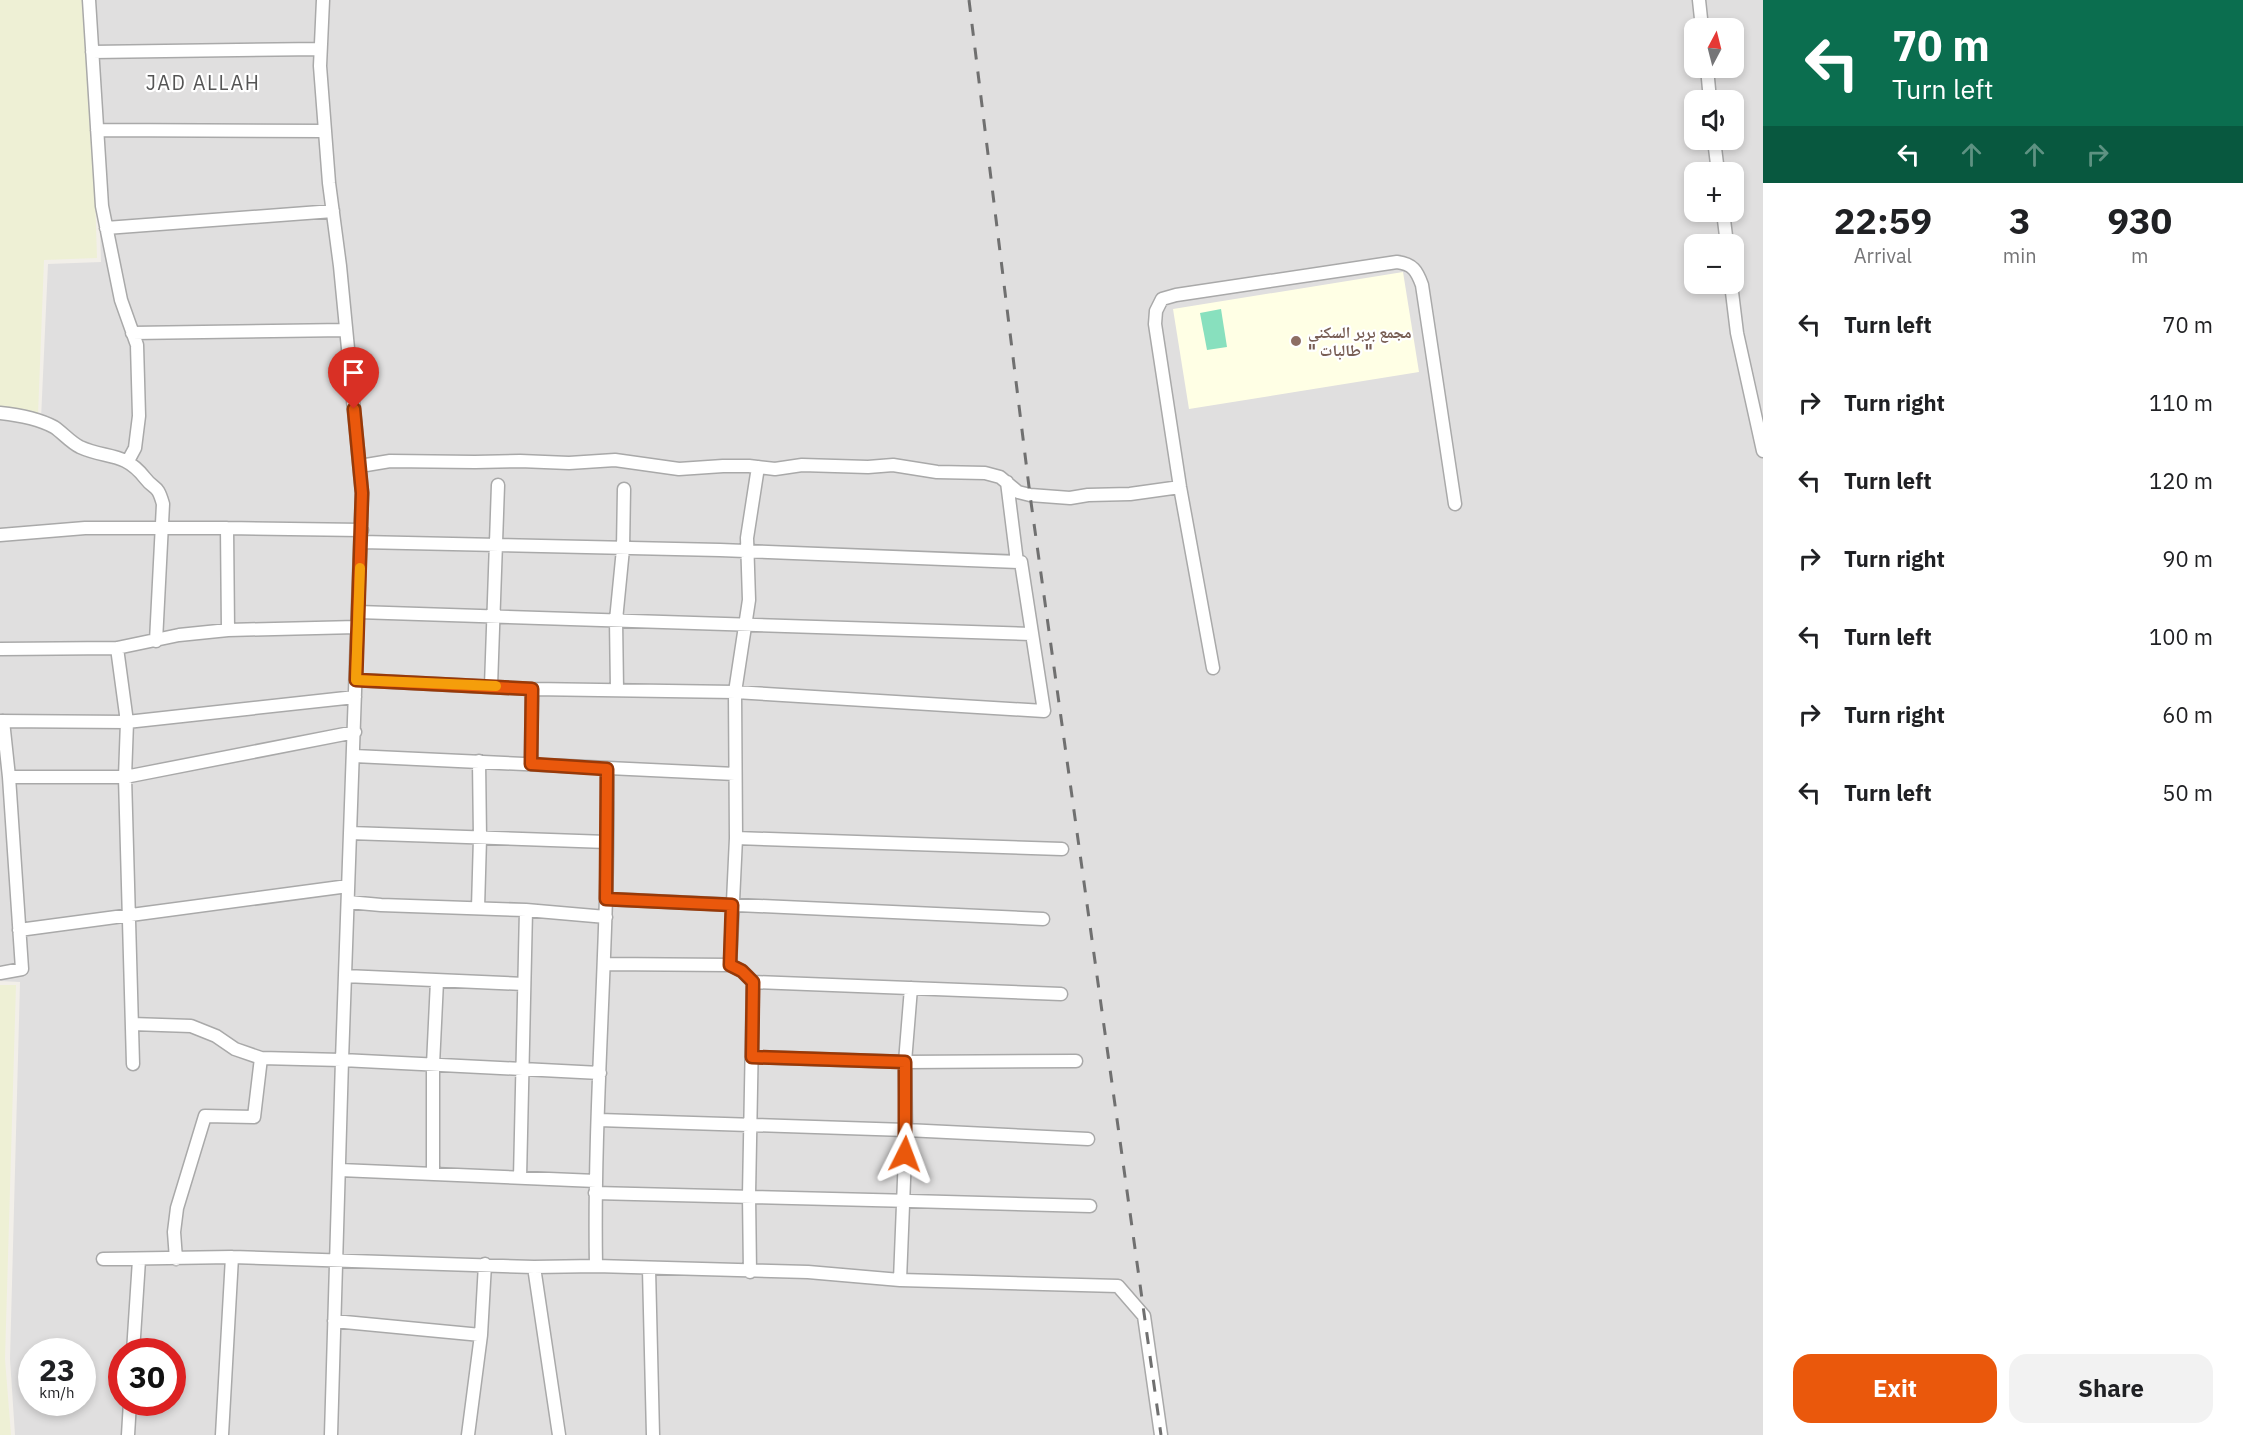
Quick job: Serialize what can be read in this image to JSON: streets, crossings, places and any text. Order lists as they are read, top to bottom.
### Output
{
  "districts": ["JAD ALLAH"],
  "places": ["مجمع بربر السكني \" طالبات \""],
  "north": "top",
  "page": {
    "turn": ["70 m", "Turn left"],
    "map_buttons": ["+", "−"],
    "eta": [
      "22:59",
      "Arrival",
      "3",
      "min",
      "930",
      "m"
    ],
    "list": [
      {
        "name": "Turn left",
        "value": "70 m"
      },
      {
        "name": "Turn right",
        "value": "110 m"
      },
      {
        "name": "Turn left",
        "value": "120 m"
      },
      {
        "name": "Turn right",
        "value": "90 m"
      },
      {
        "name": "Turn left",
        "value": "100 m"
      },
      {
        "name": "Turn right",
        "value": "60 m"
      },
      {
        "name": "Turn left",
        "value": "50 m"
      }
    ],
    "speed": "23 km/h",
    "limit": "30",
    "buttons": ["Exit", "Share"]
  }
}
